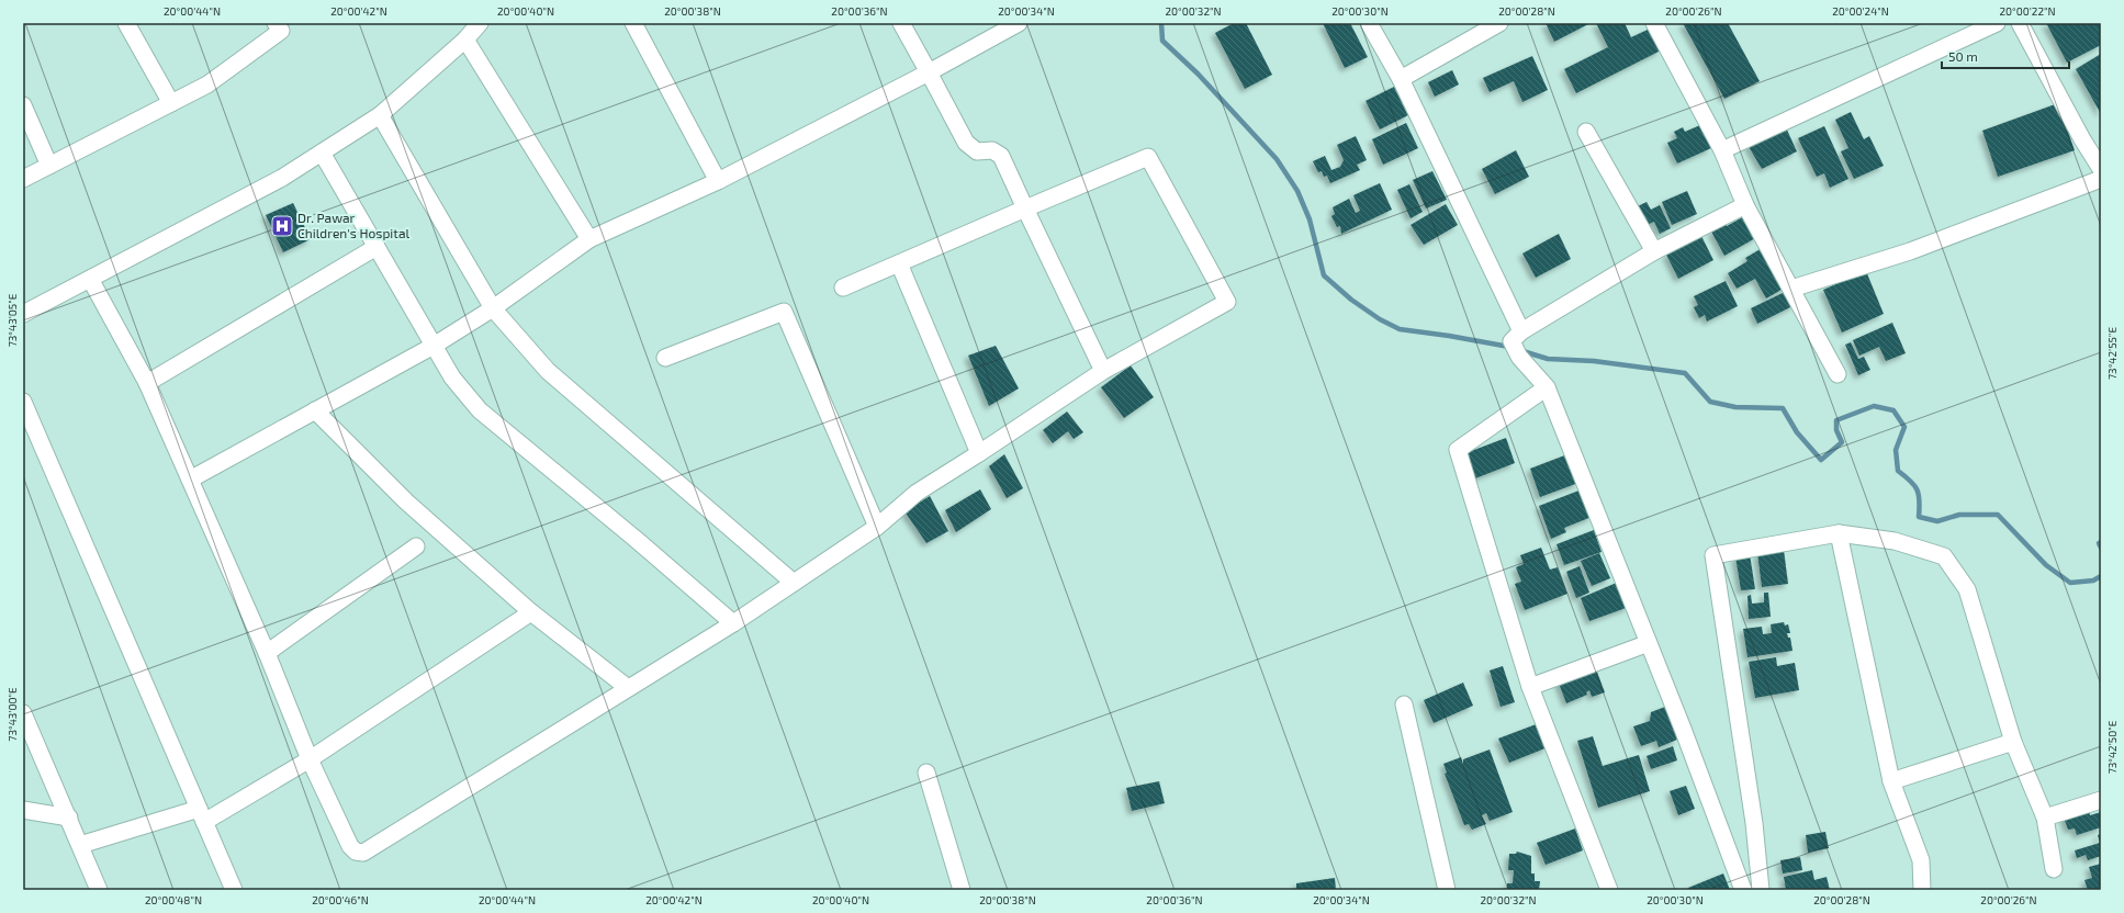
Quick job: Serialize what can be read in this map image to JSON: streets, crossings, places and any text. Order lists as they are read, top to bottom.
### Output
{
  "places": {
    "hospital": ["Dr. Pawar Children's Hospital"]
  },
  "scale_bar": "50 m",
  "coordinates": [
    "20°00'44\"N",
    "20°00'42\"N",
    "20°00'40\"N",
    "20°00'38\"N",
    "20°00'36\"N",
    "20°00'34\"N",
    "20°00'32\"N",
    "20°00'30\"N",
    "20°00'28\"N",
    "20°00'26\"N",
    "20°00'24\"N",
    "20°00'22\"N",
    "73°43'05\"E",
    "73°42'55\"E",
    "73°43'00\"E",
    "73°42'50\"E",
    "20°00'48\"N",
    "20°00'46\"N"
  ]
}
